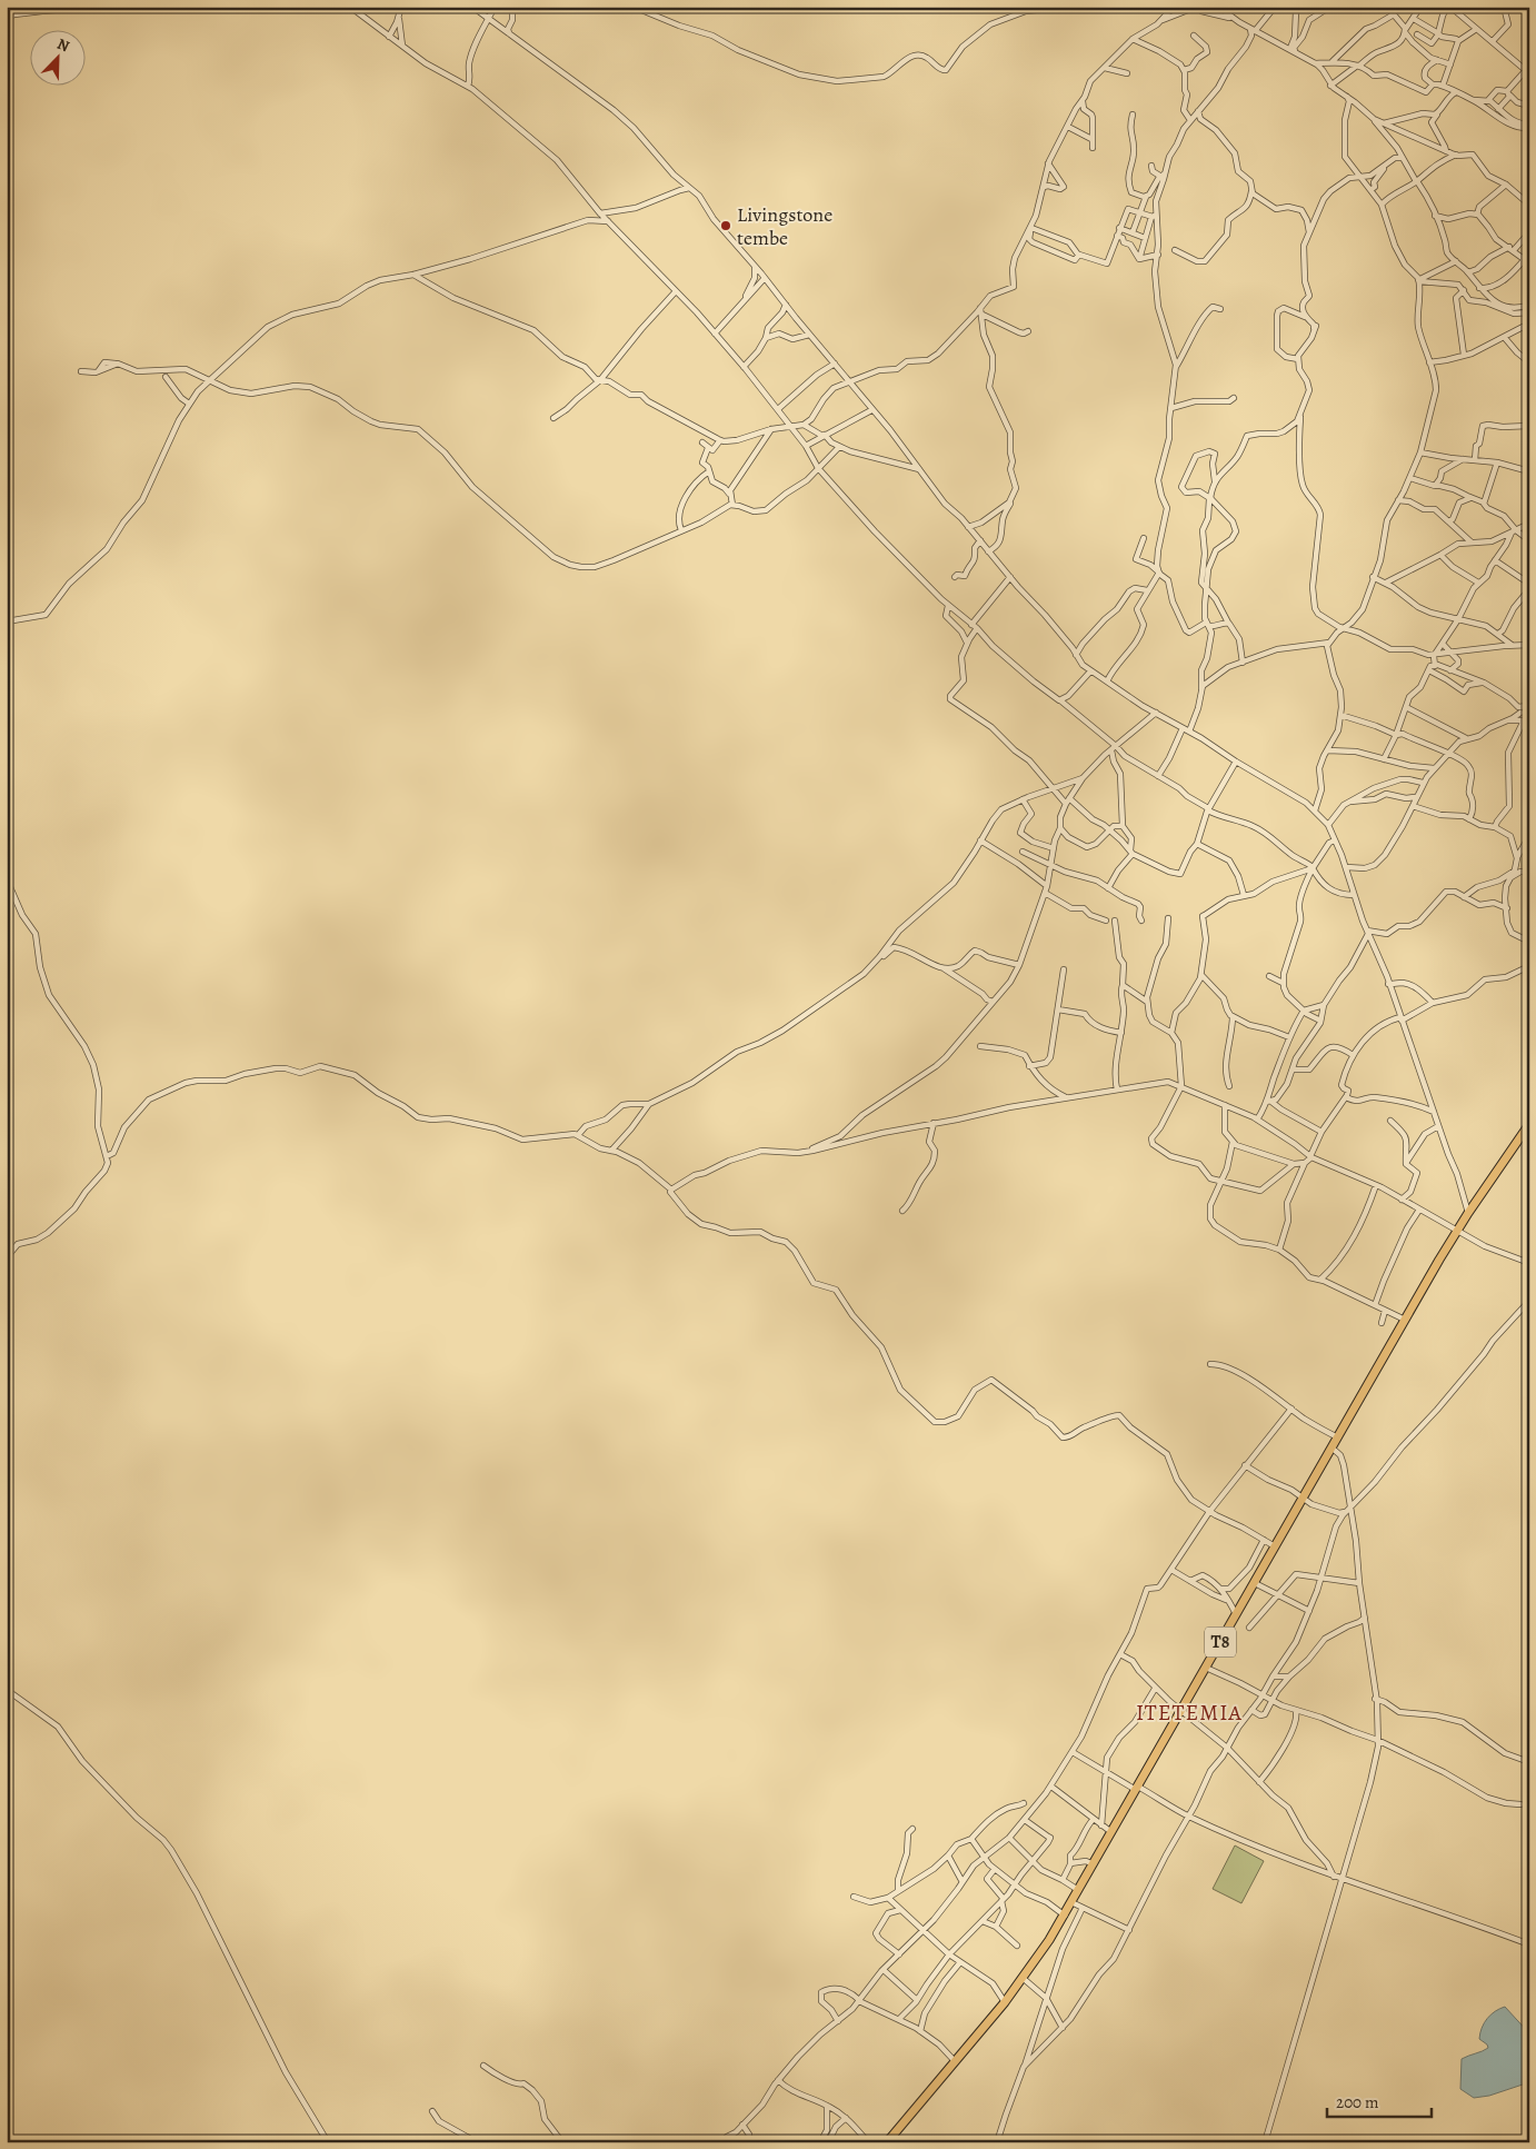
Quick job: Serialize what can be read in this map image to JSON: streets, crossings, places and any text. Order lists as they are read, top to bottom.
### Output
{
  "streets": {
    "highway": ["T8"]
  },
  "districts": ["ITETEMIA"],
  "places": ["Livingstone tembe"],
  "scale_bar": "200 m",
  "north": "top right"
}
